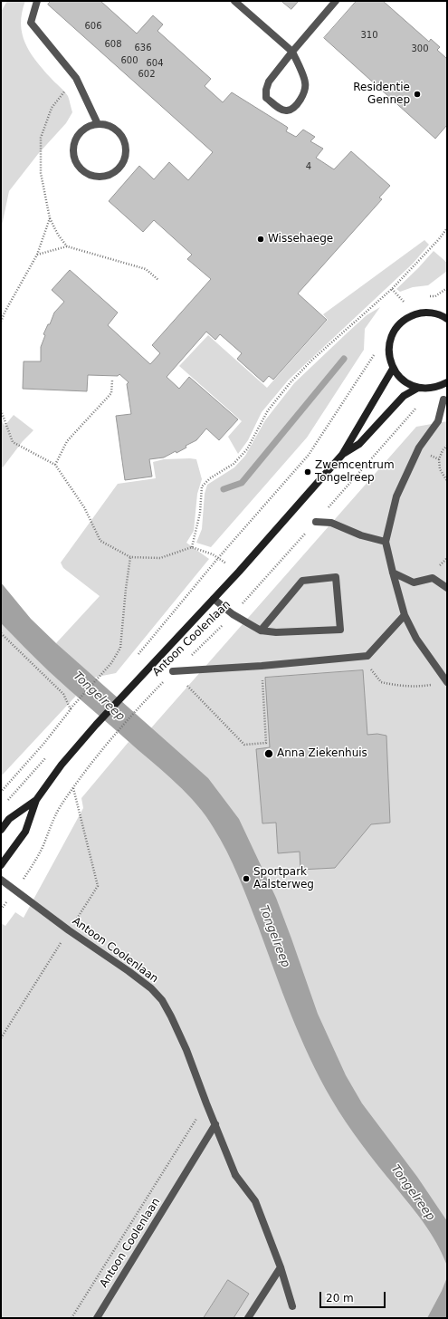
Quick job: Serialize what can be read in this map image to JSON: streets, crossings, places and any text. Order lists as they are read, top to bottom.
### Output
{
  "streets": {
    "main road": ["Antoon Coolenlaan"]
  },
  "water": ["Tongelreep"],
  "places": [
    "Residentie Gennep",
    "Wissehaege",
    "Zwemcentrum Tongelreep",
    "Anna Ziekenhuis",
    "Sportpark Aalsterweg"
  ],
  "house_numbers": [
    "606",
    "310",
    "608",
    "636",
    "300",
    "600",
    "604",
    "602",
    "4"
  ],
  "scale_bar": "20 m"
}
